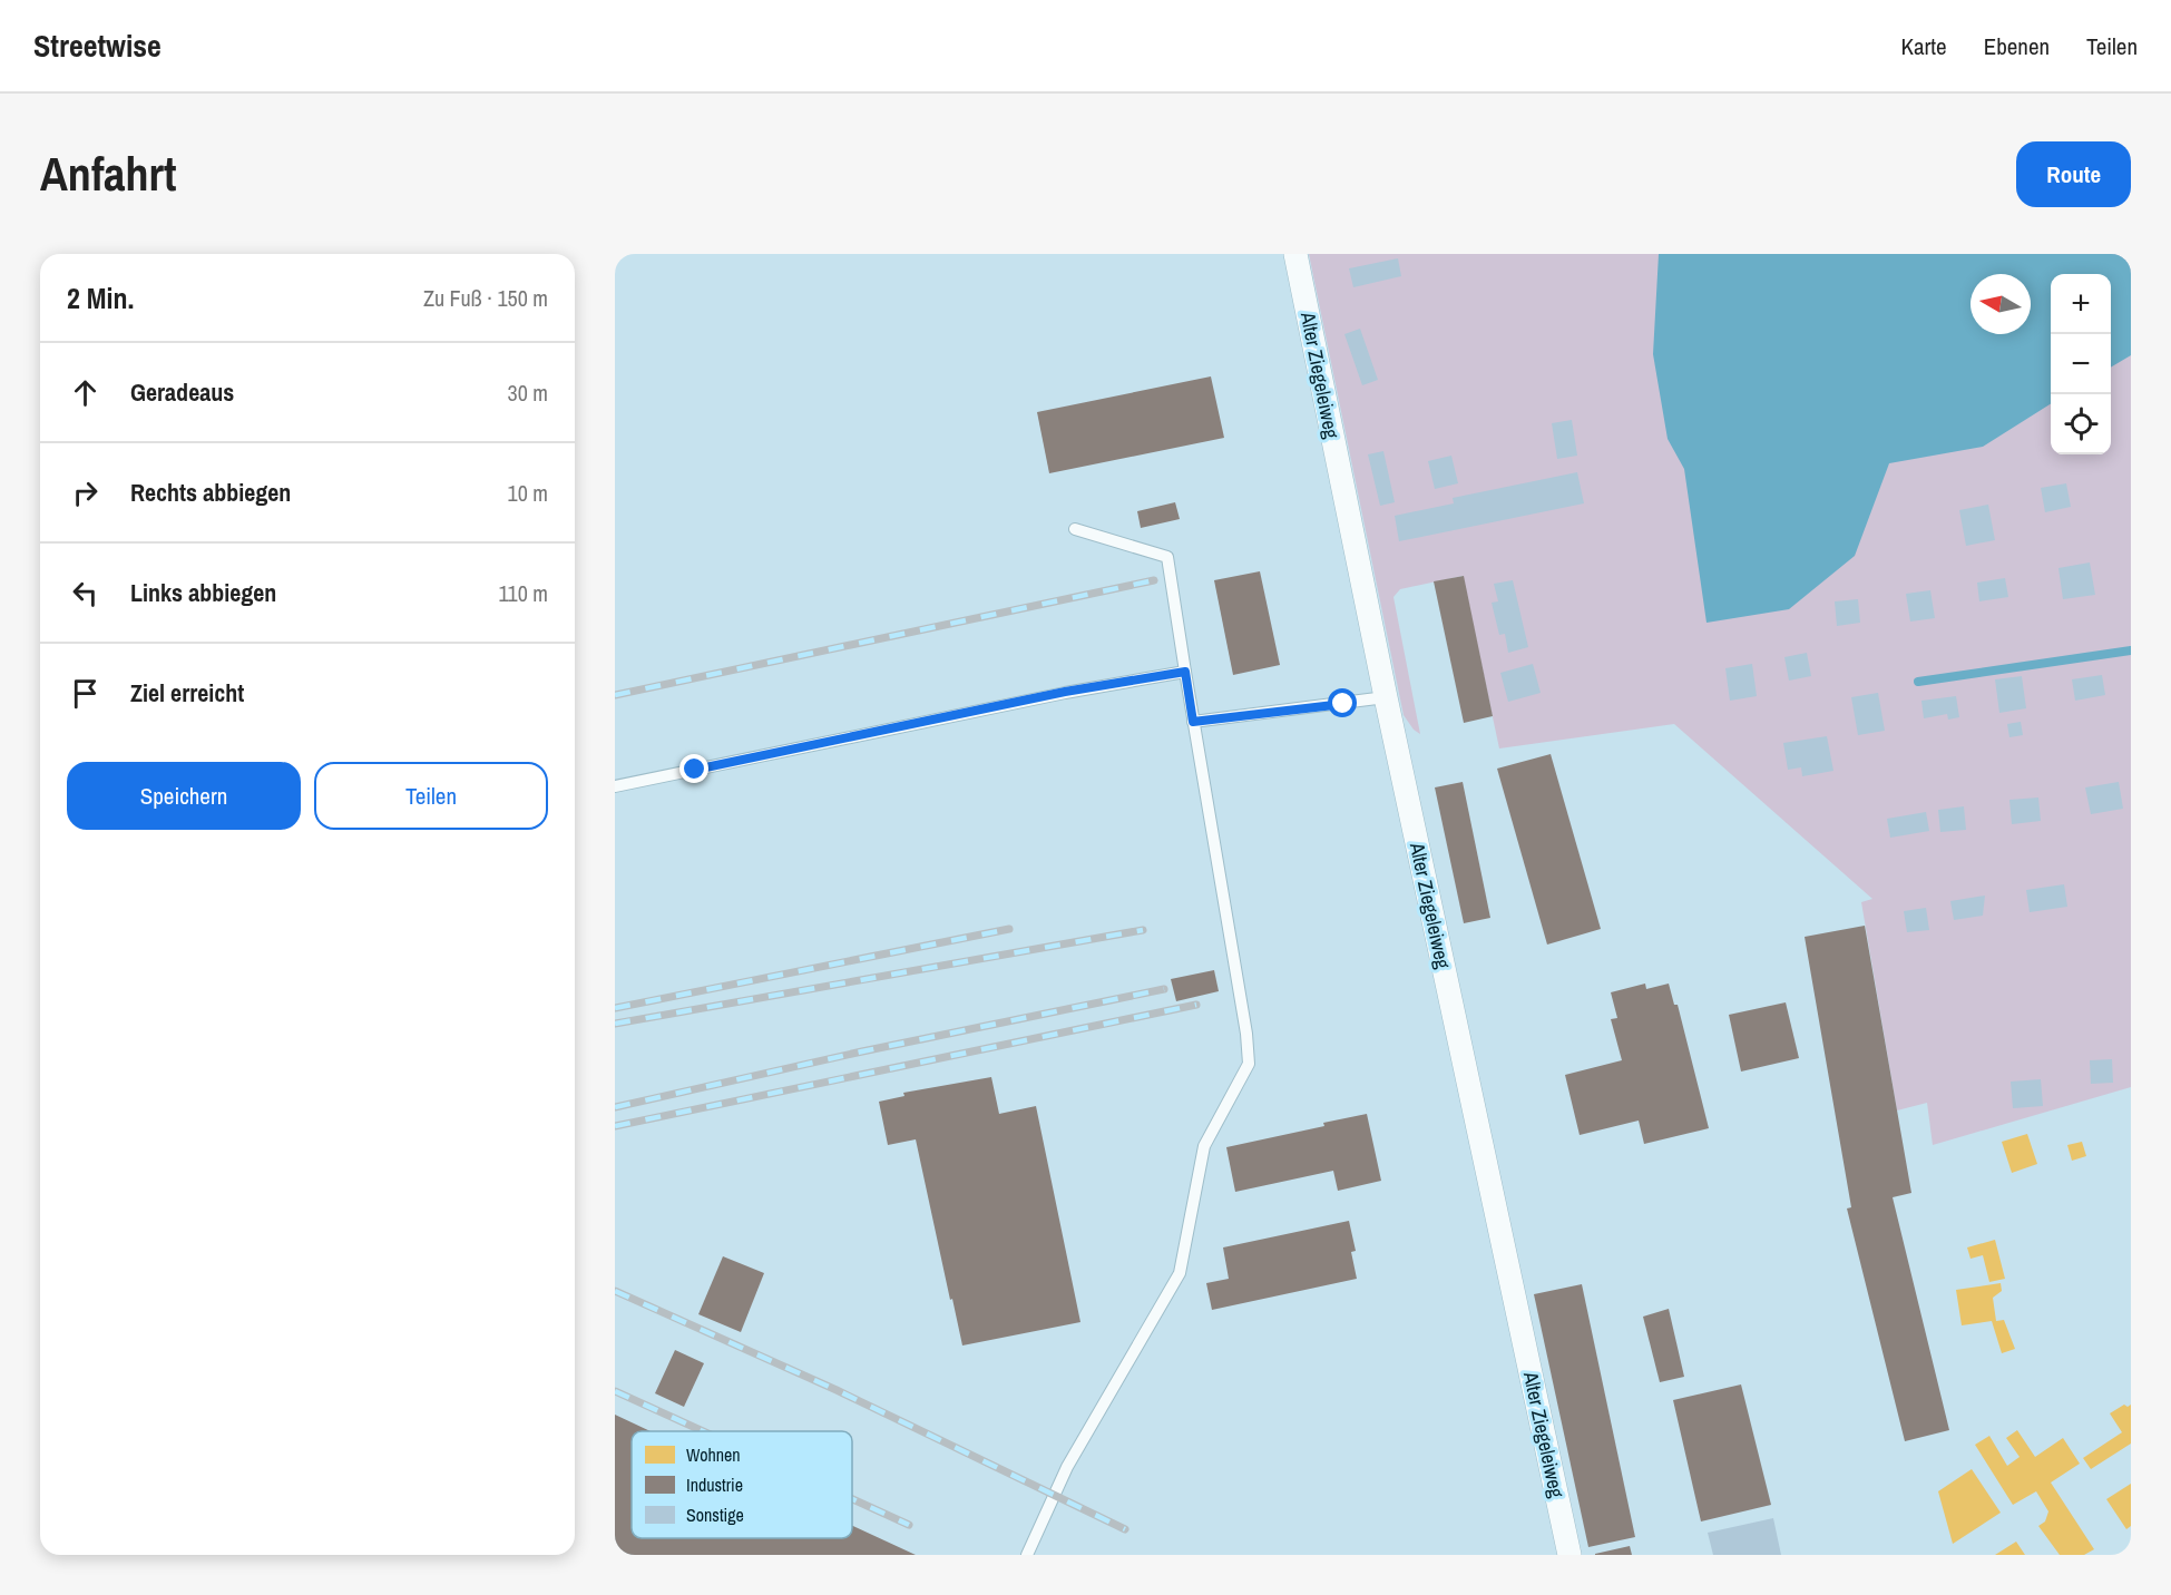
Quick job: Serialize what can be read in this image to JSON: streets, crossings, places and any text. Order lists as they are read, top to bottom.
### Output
{
  "streets": {
    "street": ["Alter Ziegeleiweg"]
  },
  "legend": ["Wohnen", "Industrie", "Sonstige"],
  "north": "left",
  "page": {
    "header": "Streetwise",
    "nav": ["Karte", "Ebenen", "Teilen"],
    "buttons": [
      "Route",
      ["Speichern", "Teilen"]
    ],
    "title": "Anfahrt",
    "heading": ["2 Min.", "Zu Fuß · 150 m"],
    "map_buttons": ["+", "−"],
    "list": [
      ["Geradeaus", "30 m"],
      ["Rechts abbiegen", "10 m"],
      ["Links abbiegen", "110 m"],
      "Ziel erreicht"
    ]
  }
}
